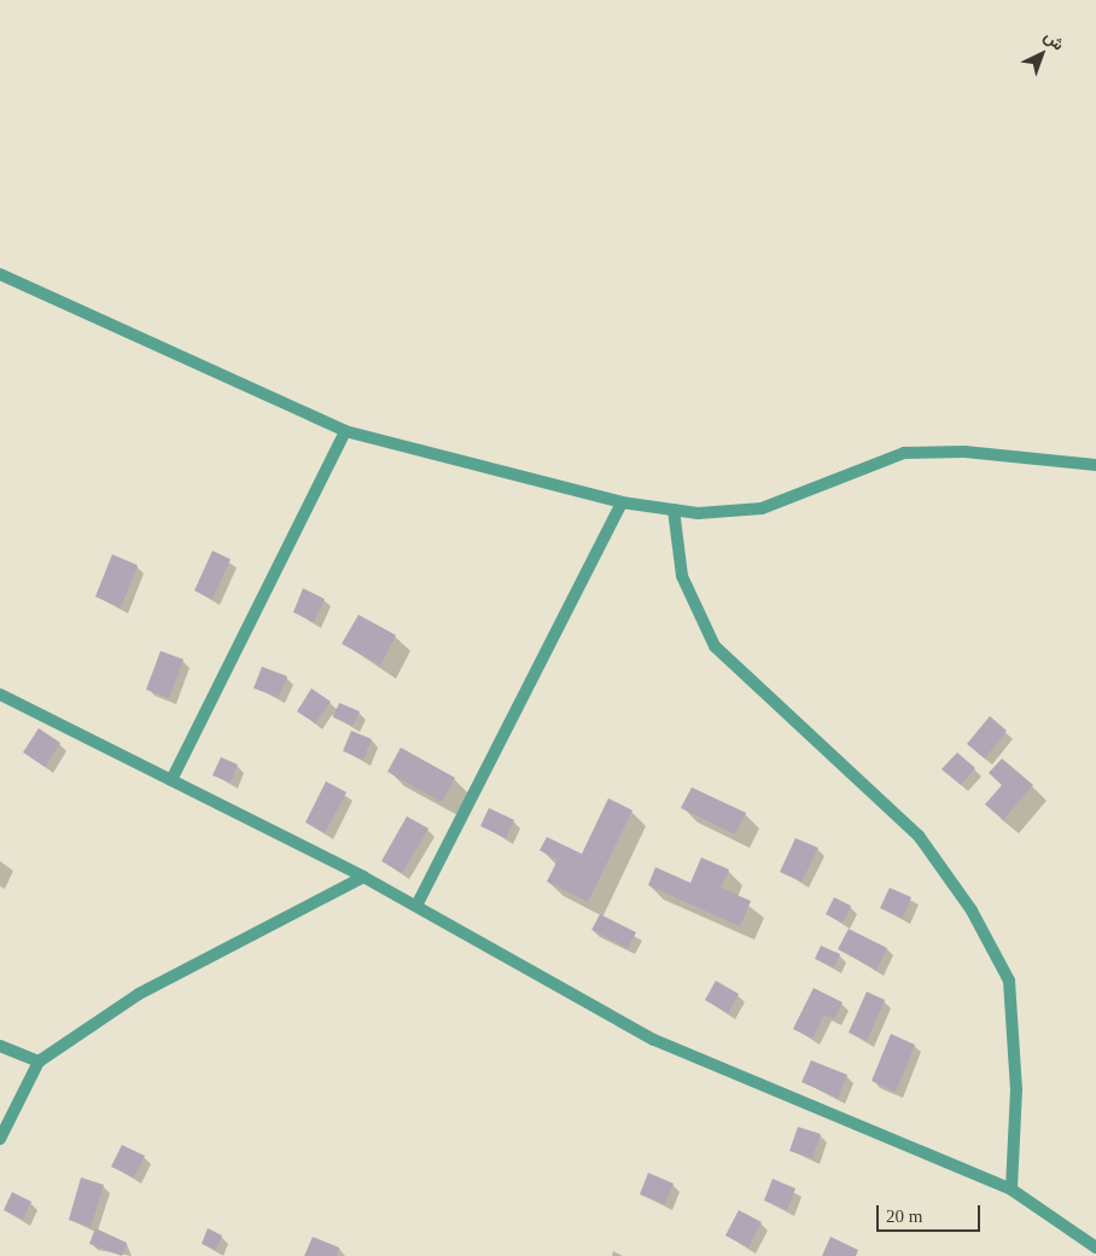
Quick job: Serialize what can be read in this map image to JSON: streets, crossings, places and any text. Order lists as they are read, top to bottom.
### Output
{
  "scale_bar": "20 m",
  "north": "top right"
}
